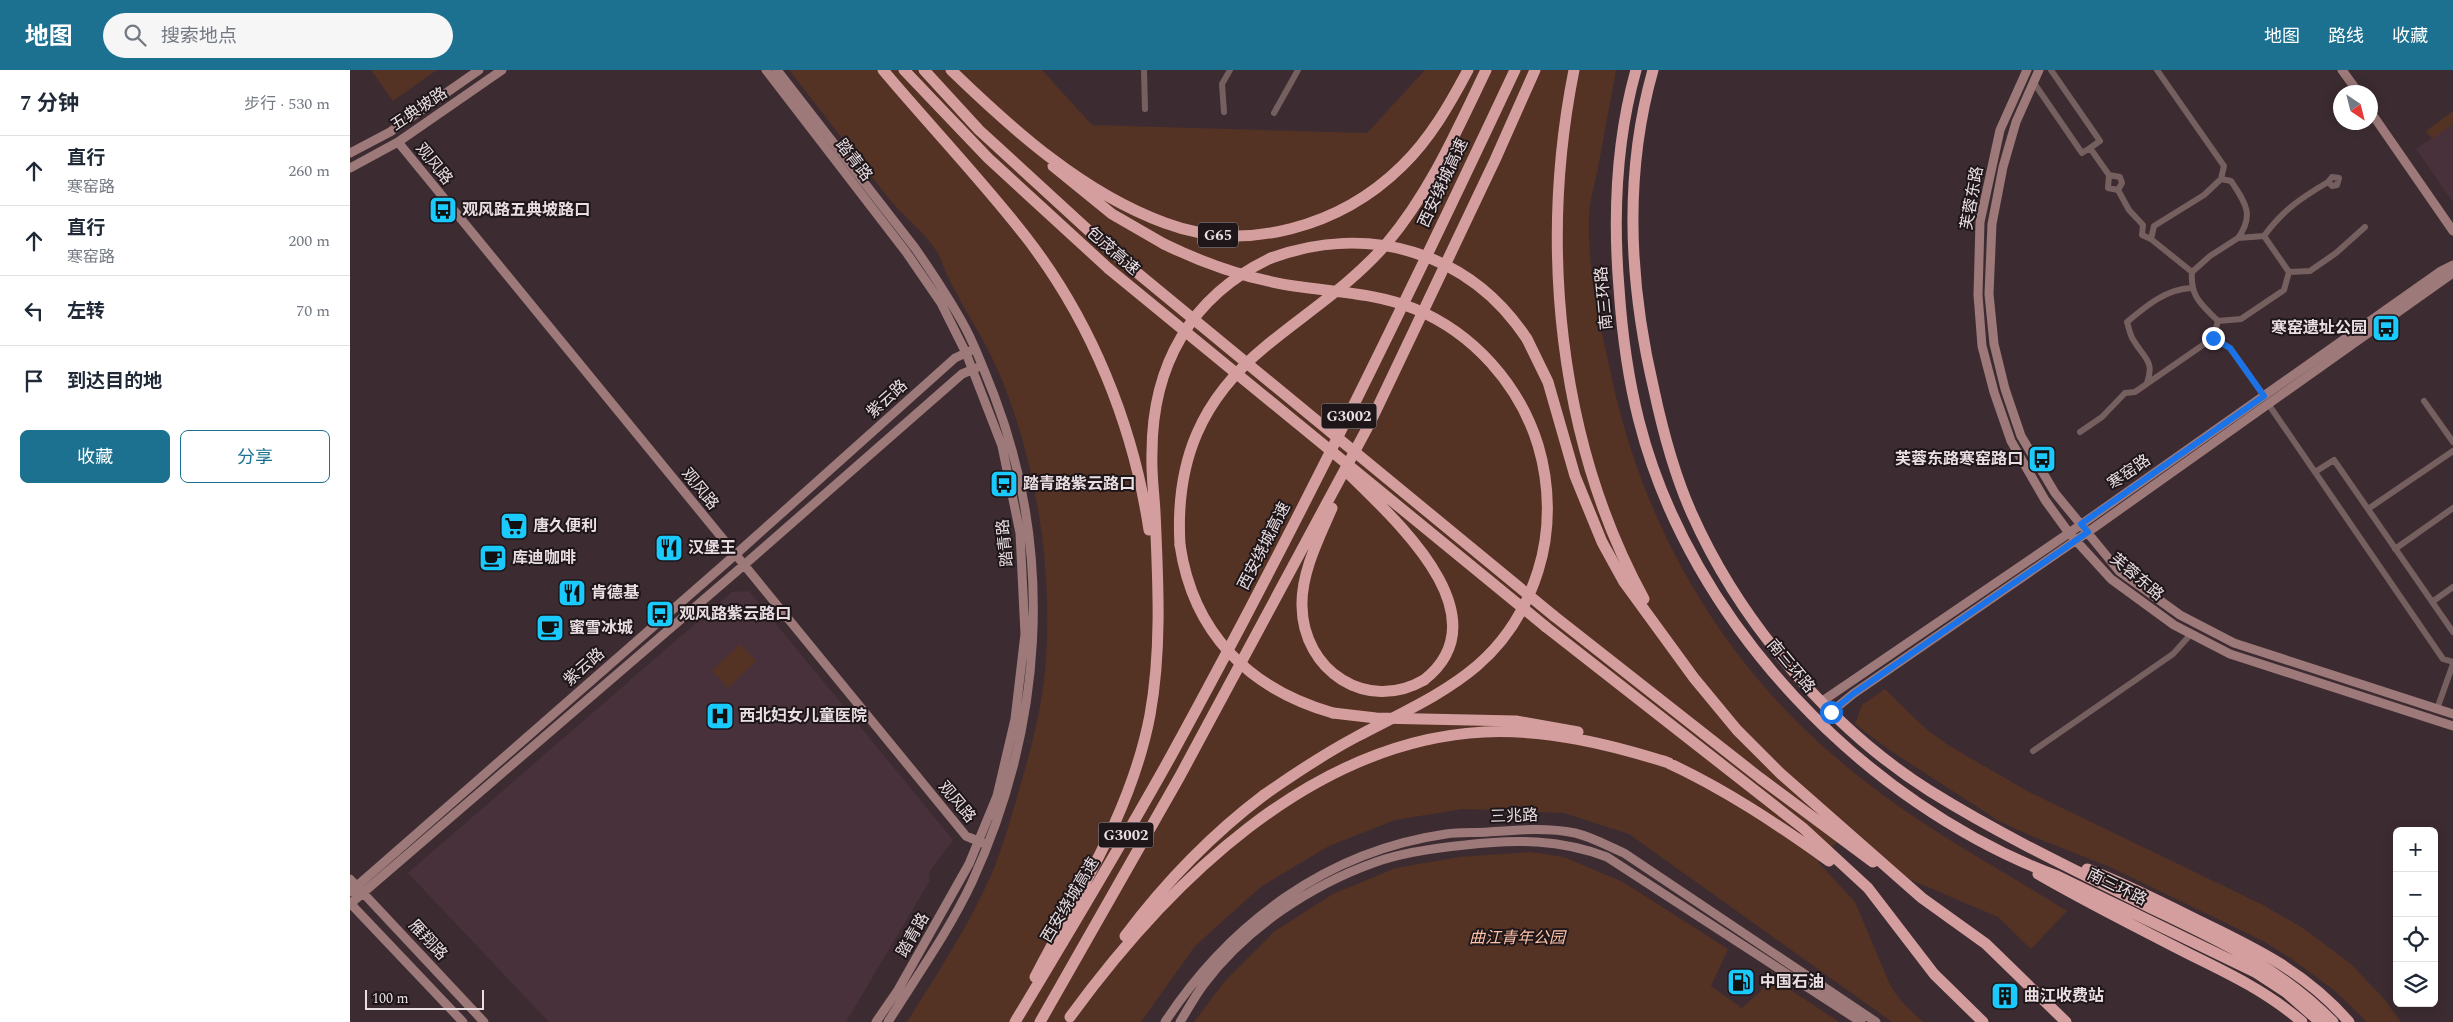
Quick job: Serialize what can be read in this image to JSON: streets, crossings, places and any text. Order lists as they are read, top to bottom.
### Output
{
  "streets": {
    "highway": [
      "西安绕城高速",
      "G65",
      "包茂高速",
      "南三环路",
      "G3002"
    ],
    "street": [
      "五典坡路",
      "踏青路",
      "观风路",
      "芙蓉东路",
      "紫云路",
      "寒窑路",
      "三兆路",
      "雁翔路"
    ]
  },
  "crossings": [
    ["五典坡路", "观风路"],
    ["踏青路", "观风路"],
    ["踏青路", "紫云路"],
    ["观风路", "紫云路"],
    ["芙蓉东路", "寒窑路"],
    ["南三环路", "寒窑路"],
    ["紫云路", "雁翔路"]
  ],
  "parks": ["曲江青年公园"],
  "places": {
    "bus stop": [
      "观风路五典坡路口",
      "寒窑遗址公园",
      "芙蓉东路寒窑路口",
      "踏青路紫云路口",
      "观风路紫云路口"
    ],
    "supermarket": ["唐久便利"],
    "restaurant": ["汉堡王", "肯德基"],
    "cafe": ["库迪咖啡", "蜜雪冰城"],
    "hospital": ["西北妇女儿童医院"],
    "fuel station": ["中国石油"],
    "building": ["曲江收费站"]
  },
  "scale_bar": "100 m",
  "north": "bottom right",
  "page": {
    "header": "地图",
    "search": "搜索地点",
    "nav": ["地图", "路线", "收藏"],
    "heading": ["7 分钟", "步行 · 530 m"],
    "list": [
      ["直行", "寒窑路", "260 m"],
      ["直行", "寒窑路", "200 m"],
      ["左转", "70 m"],
      "到达目的地"
    ],
    "buttons": ["收藏", "分享"],
    "map_buttons": ["+", "−"],
    "scale": "100 m"
  }
}
